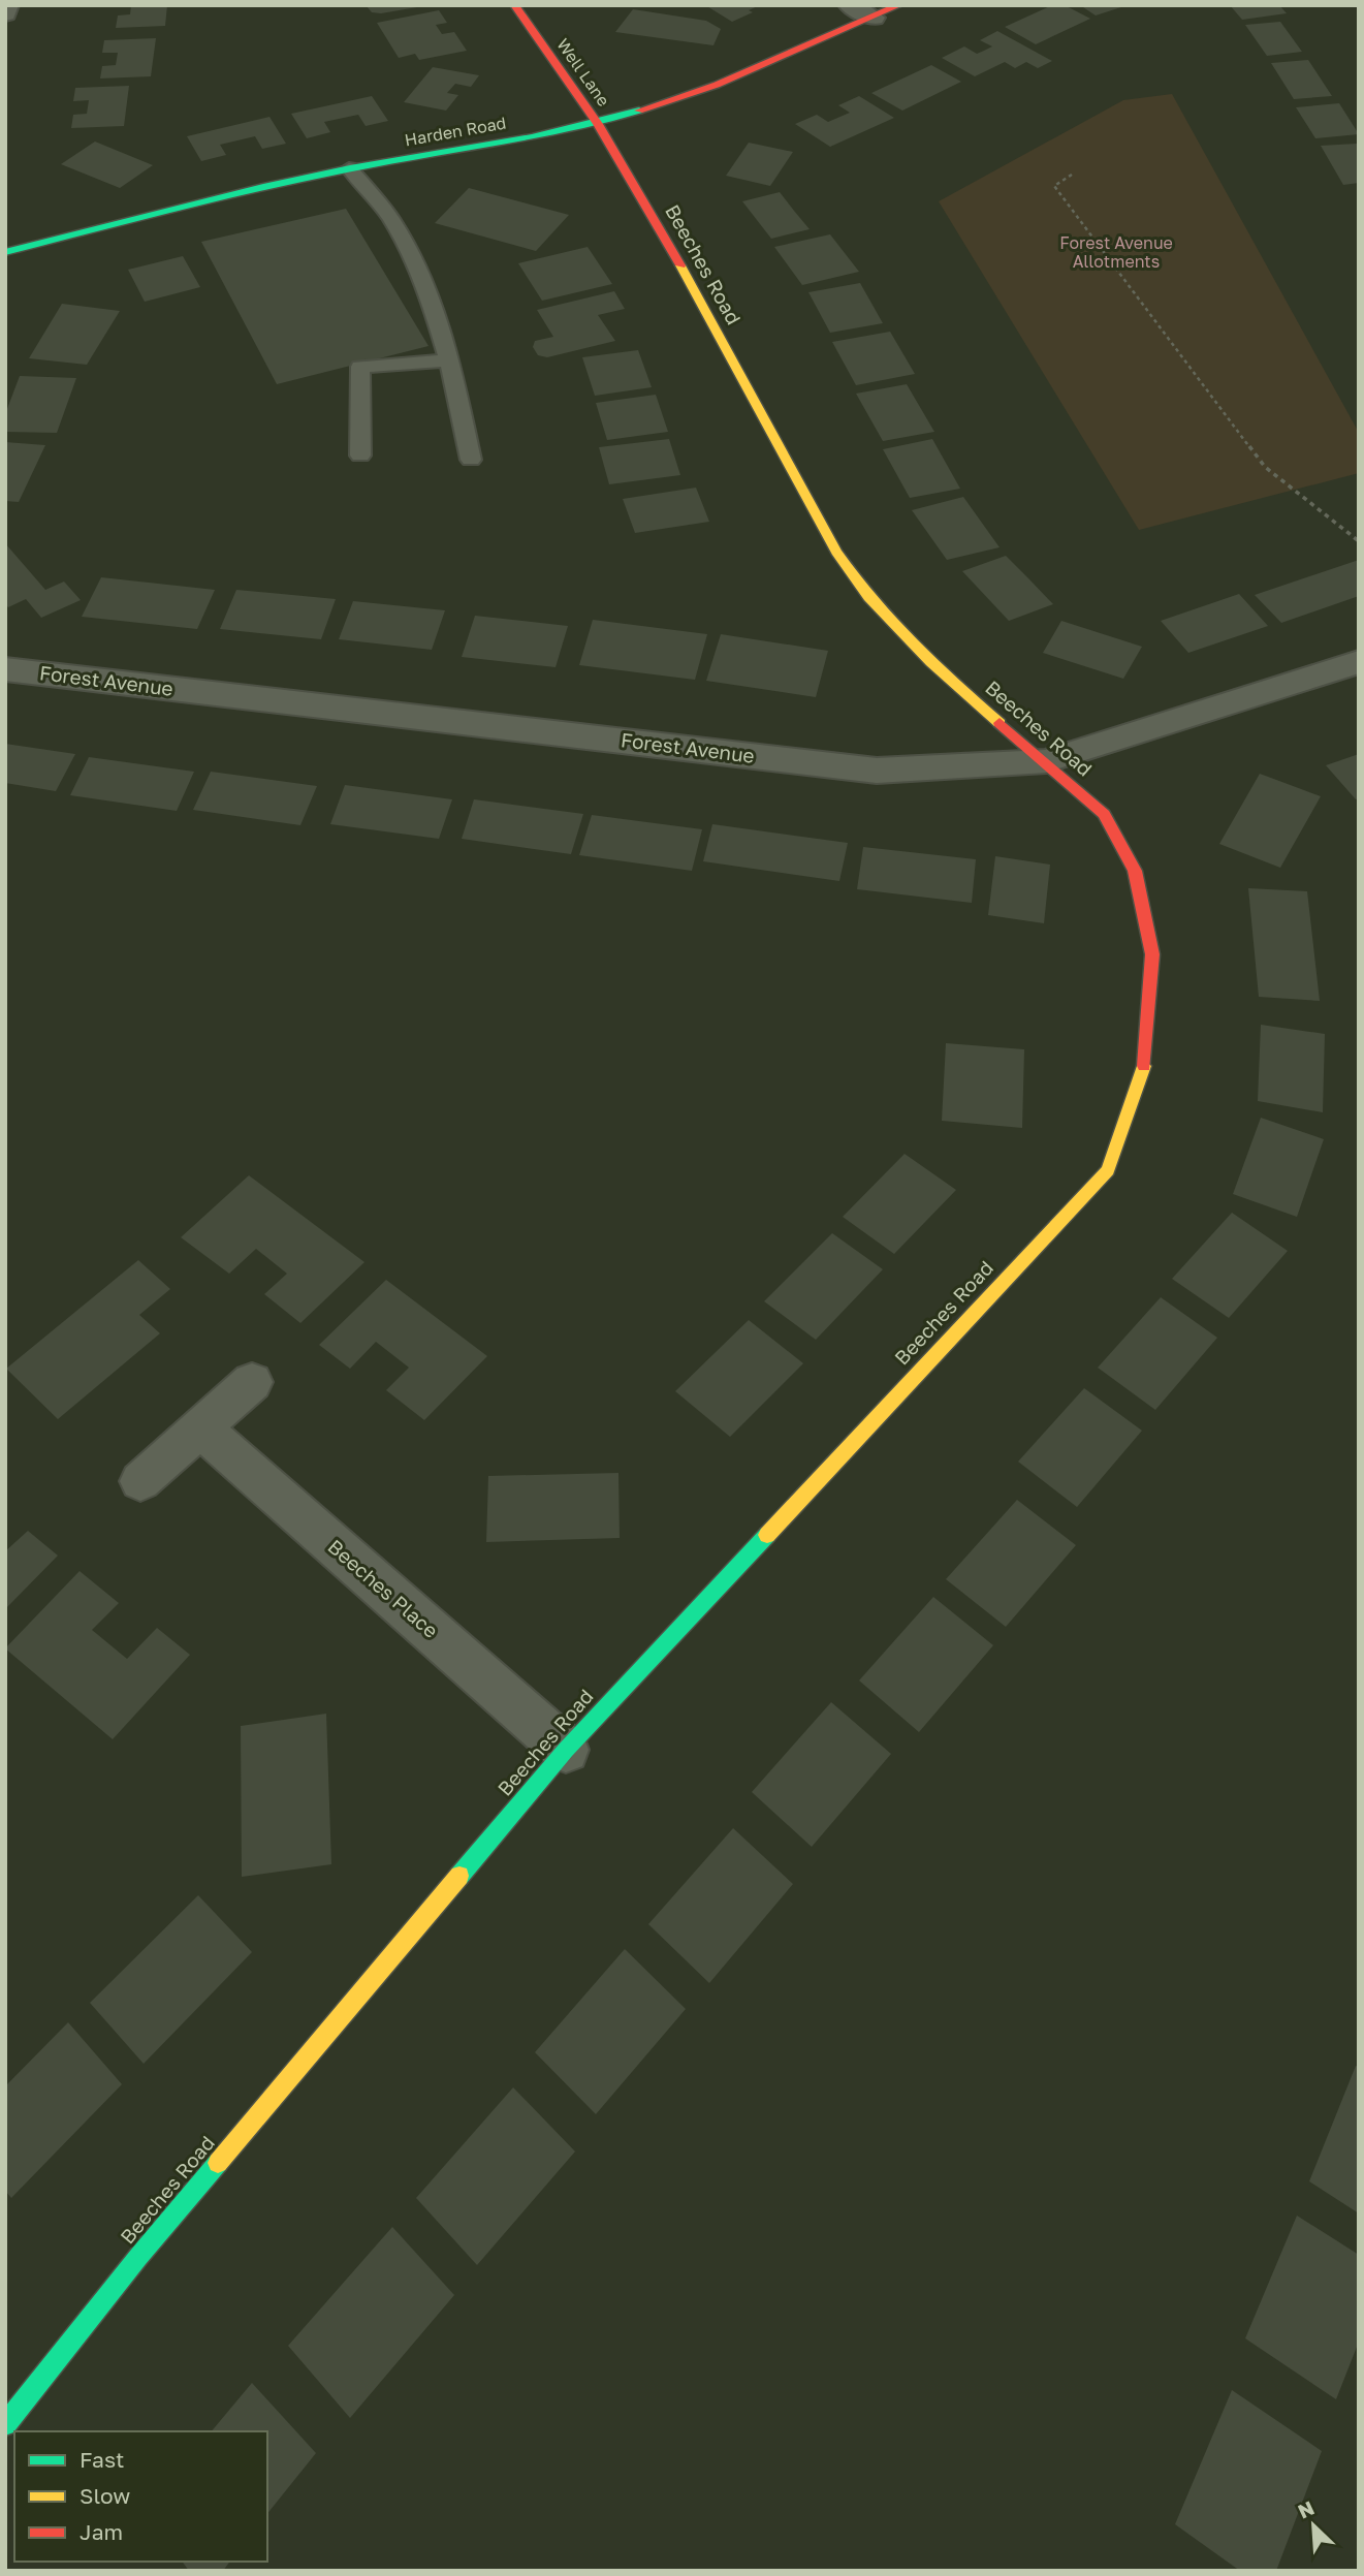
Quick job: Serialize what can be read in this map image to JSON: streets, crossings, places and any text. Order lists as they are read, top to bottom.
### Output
{
  "streets": {
    "street": [
      "Well Lane",
      "Harden Road",
      "Beeches Road",
      "Forest Avenue",
      "Beeches Place"
    ]
  },
  "crossings": [
    ["Well Lane", "Harden Road"],
    ["Well Lane", "Beeches Road"],
    ["Harden Road", "Beeches Road"],
    ["Beeches Road", "Forest Avenue"],
    ["Beeches Road", "Beeches Place"]
  ],
  "parks": ["Forest Avenue Allotments"],
  "legend": ["Fast", "Slow", "Jam"],
  "north": "top left"
}
